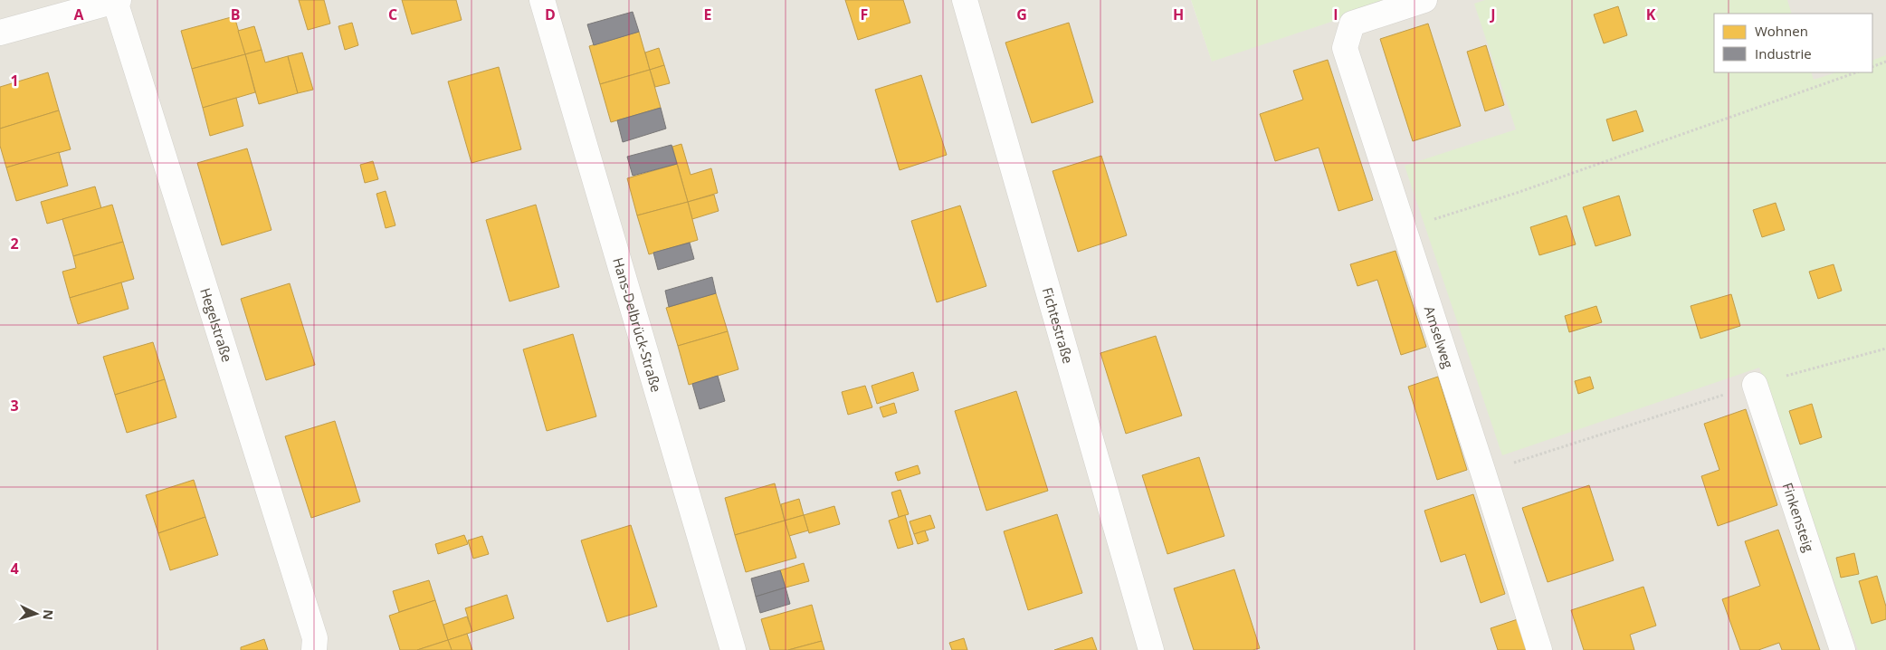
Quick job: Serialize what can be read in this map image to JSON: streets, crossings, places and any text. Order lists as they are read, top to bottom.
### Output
{
  "streets": {
    "street": [
      "Hegelstraße",
      "Hans-Delbrück-Straße",
      "Fichtestraße",
      "Amselweg",
      "Finkensteig"
    ]
  },
  "legend": ["Wohnen", "Industrie"],
  "north": "right",
  "grid": {
    "columns": [
      "A",
      "B",
      "C",
      "D",
      "E",
      "F",
      "G",
      "H",
      "I",
      "J",
      "K"
    ],
    "rows": [
      "1",
      "2",
      "3",
      "4"
    ]
  }
}
